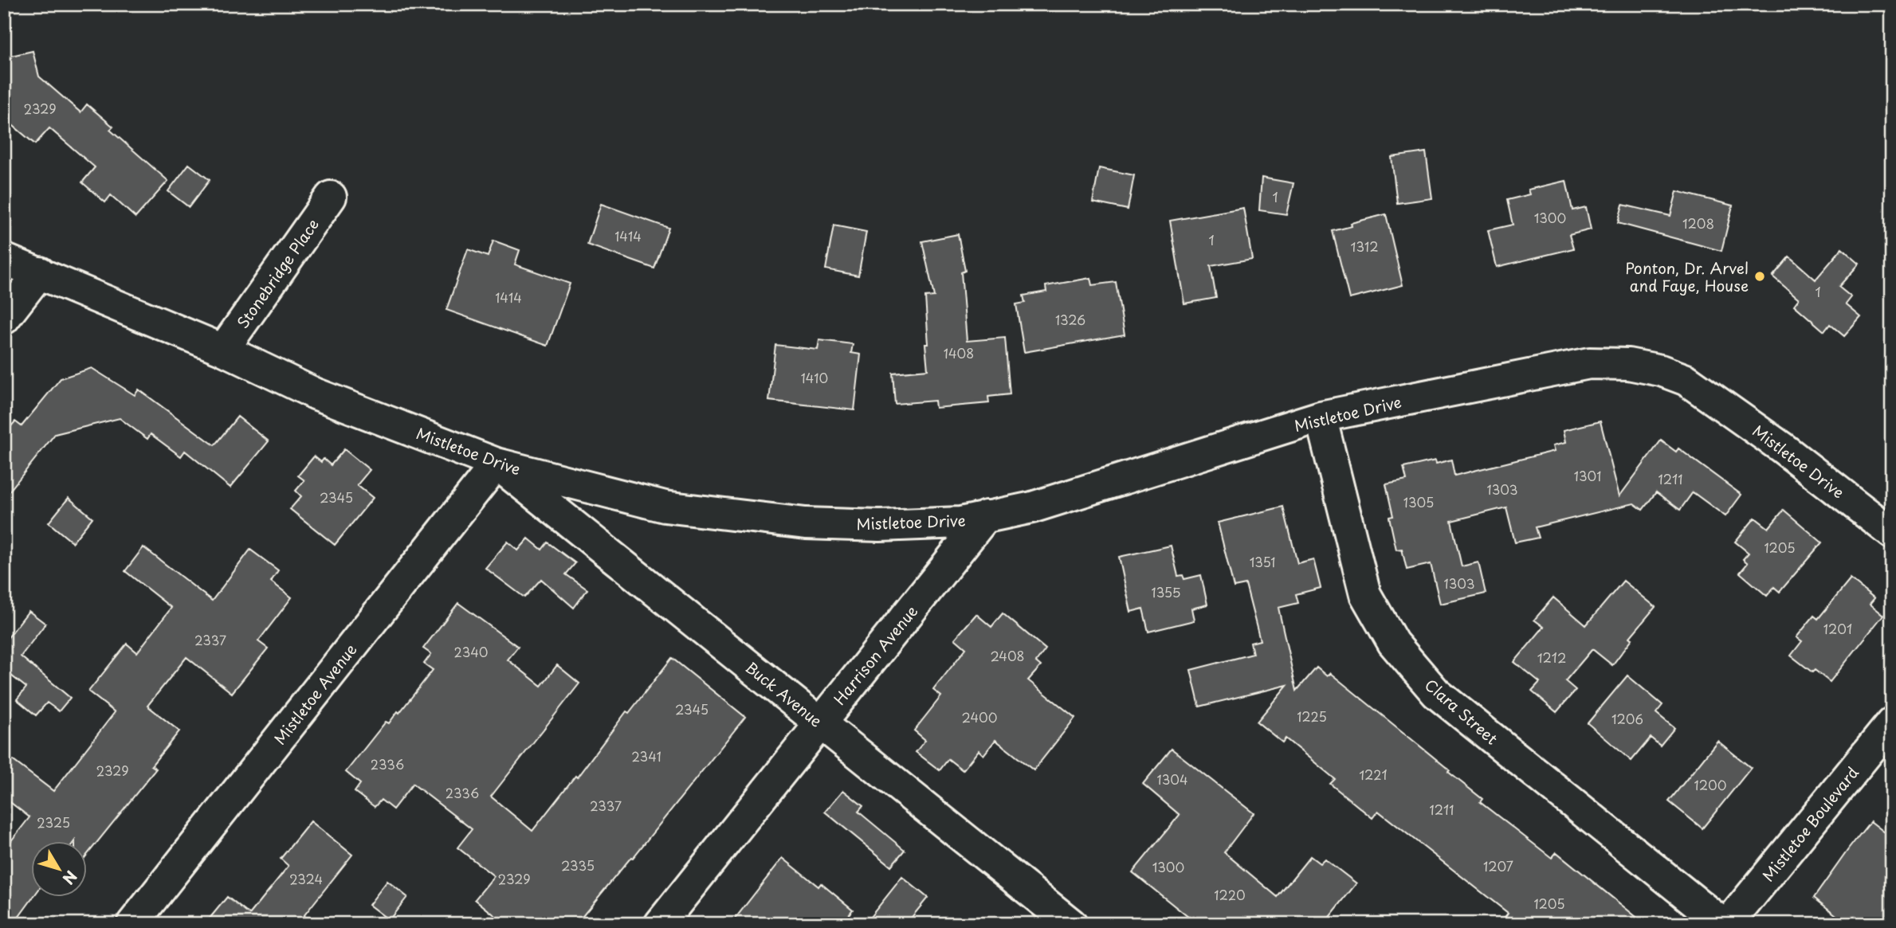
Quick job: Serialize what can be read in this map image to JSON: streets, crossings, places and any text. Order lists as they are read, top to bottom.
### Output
{
  "streets": {
    "street": [
      "Stonebridge Place",
      "Mistletoe Drive",
      "Harrison Avenue",
      "Mistletoe Avenue",
      "Buck Avenue",
      "Clara Street",
      "Mistletoe Boulevard"
    ]
  },
  "crossings": [
    ["Stonebridge Place", "Mistletoe Drive"],
    ["Mistletoe Drive", "Harrison Avenue"],
    ["Mistletoe Drive", "Mistletoe Avenue"],
    ["Mistletoe Drive", "Buck Avenue"],
    ["Mistletoe Drive", "Clara Street"],
    ["Harrison Avenue", "Buck Avenue"],
    ["Mistletoe Avenue", "Buck Avenue"]
  ],
  "places": ["Ponton, Dr. Arvel and Faye, House"],
  "house_numbers": [
    "2329",
    "1",
    "1300",
    "1208",
    "1414",
    "1",
    "1312",
    "1",
    "1414",
    "1326",
    "1408",
    "1410",
    "1301",
    "1211",
    "1303",
    "2345",
    "1305",
    "1205",
    "1351",
    "1303",
    "1355",
    "1201",
    "2337",
    "2340",
    "2408",
    "1212",
    "2345",
    "1225",
    "2400",
    "1206",
    "2341",
    "2336",
    "2329",
    "1221",
    "1304",
    "1200",
    "2336",
    "2337",
    "1211",
    "2325",
    "2335",
    "1207",
    "1300",
    "2324",
    "2329",
    "1220",
    "1205"
  ],
  "north": "bottom right"
}
